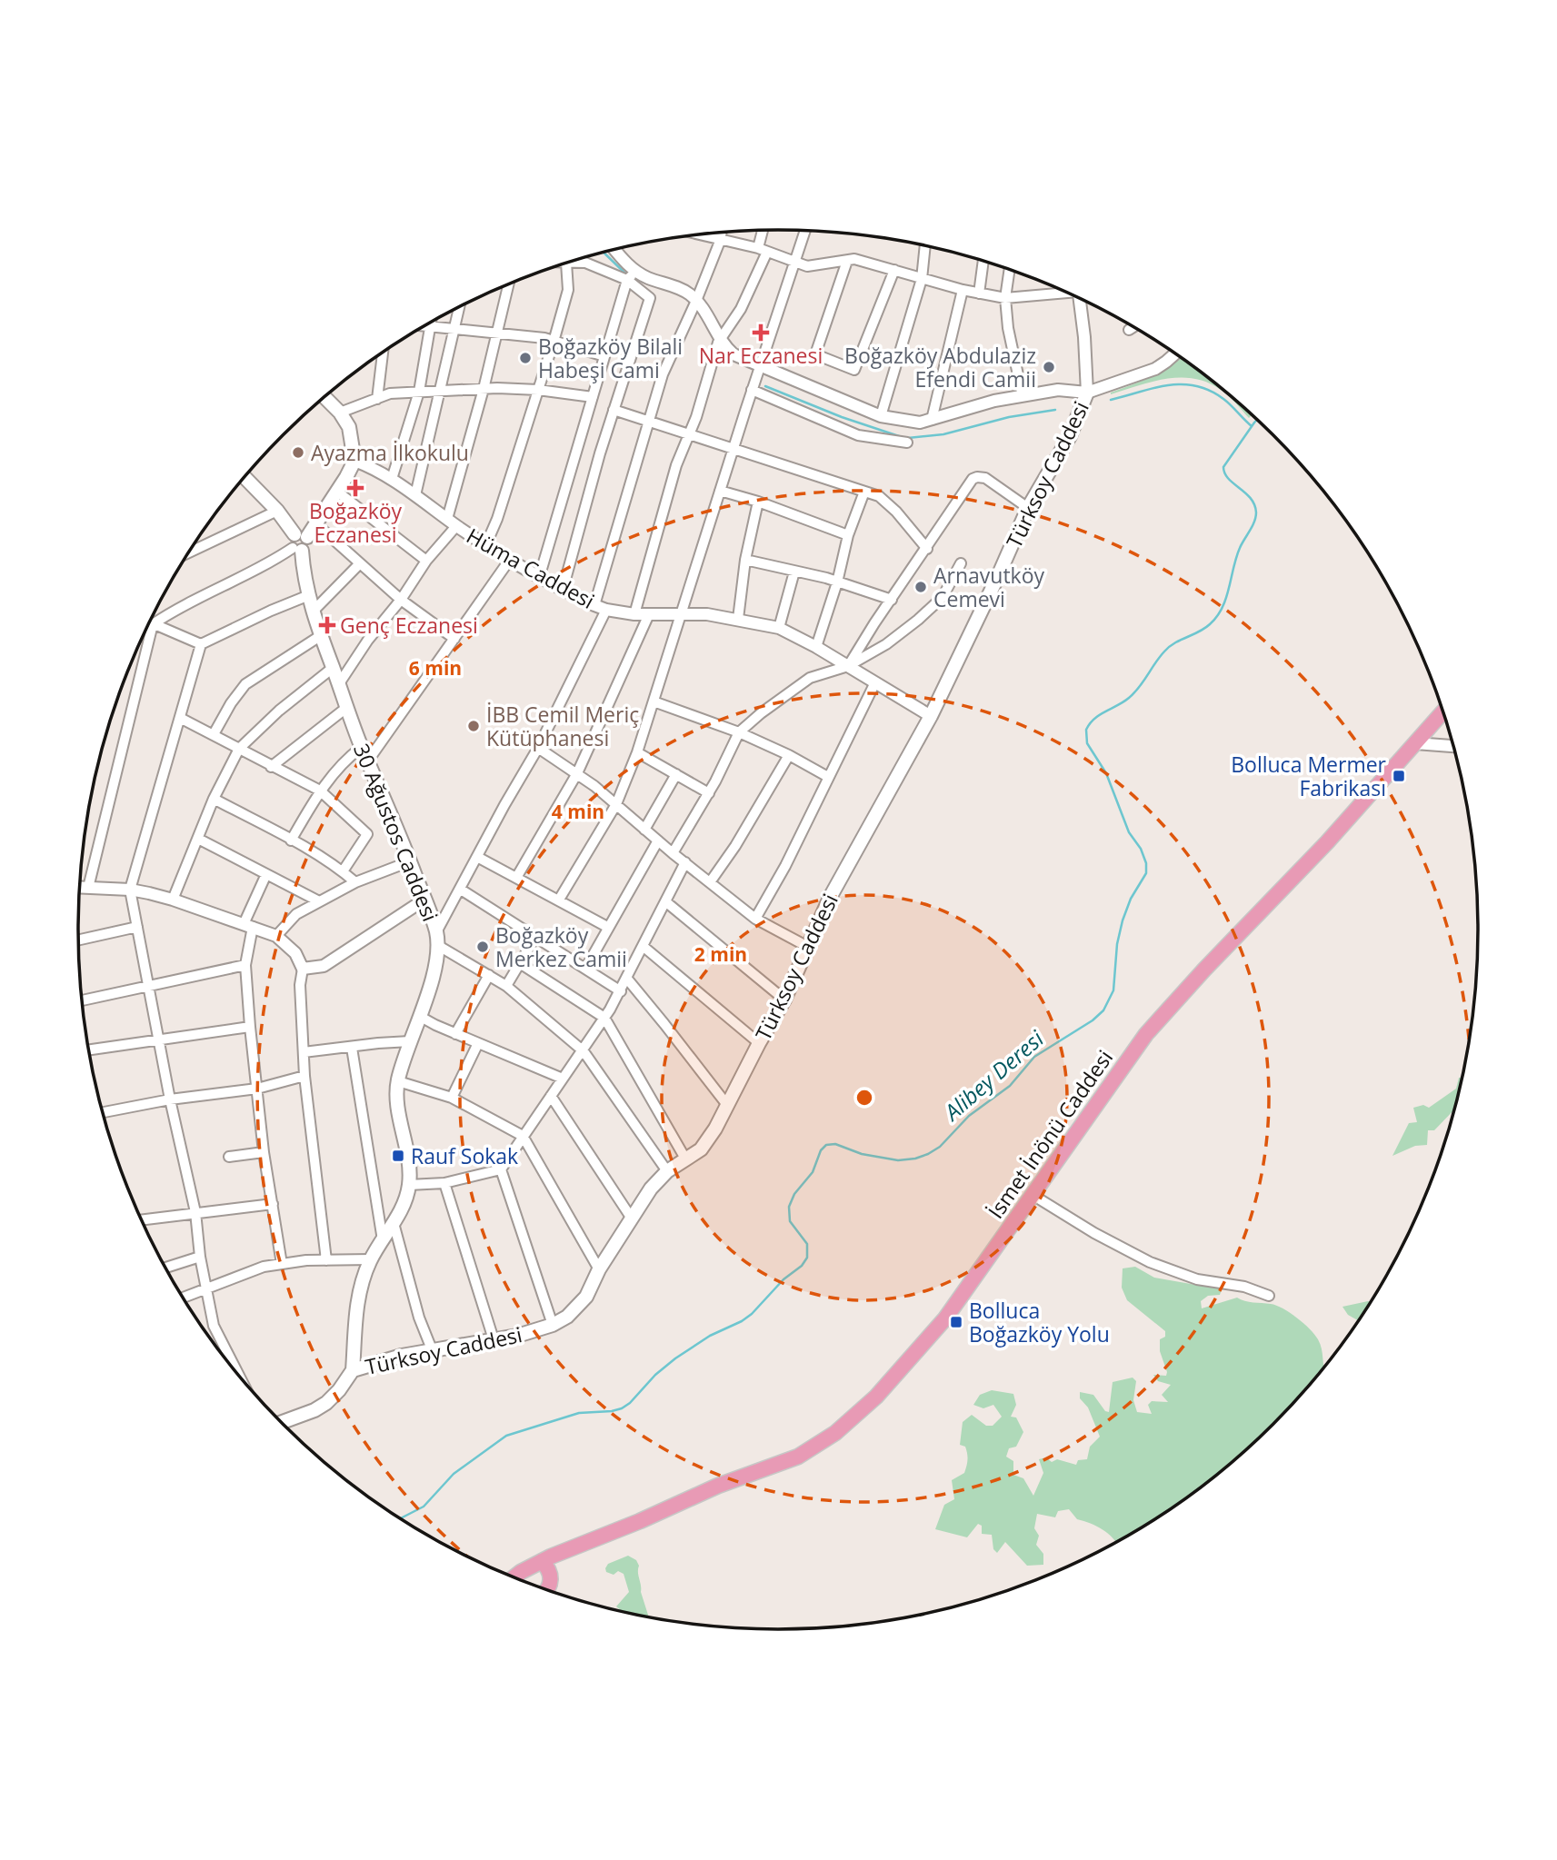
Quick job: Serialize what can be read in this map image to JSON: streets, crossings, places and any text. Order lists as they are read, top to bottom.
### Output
{
  "streets": {
    "main road": ["Türksoy Caddesi", "30 Ağustos Caddesi", "İsmet İnönü Caddesi"],
    "street": ["Hüma Caddesi"]
  },
  "crossings": [
    ["Türksoy Caddesi", "Hüma Caddesi"],
    ["Türksoy Caddesi", "30 Ağustos Caddesi"]
  ],
  "water": ["Alibey Deresi"],
  "places": {
    "health": ["Nar Eczanesi", "Boğazköy Eczanesi", "Genç Eczanesi"],
    "other": [
      "Boğazköy Bilali Habeşi Cami",
      "Boğazköy Abdulaziz Efendi Camii",
      "Ayazma İlkokulu",
      "Arnavutköy Cemevi",
      "İBB Cemil Meriç Kütüphanesi",
      "Boğazköy Merkez Camii"
    ],
    "transit": ["Bolluca Mermer Fabrikası", "Rauf Sokak", "Bolluca Boğazköy Yolu"]
  },
  "rings": ["6 min", "4 min", "2 min"]
}
